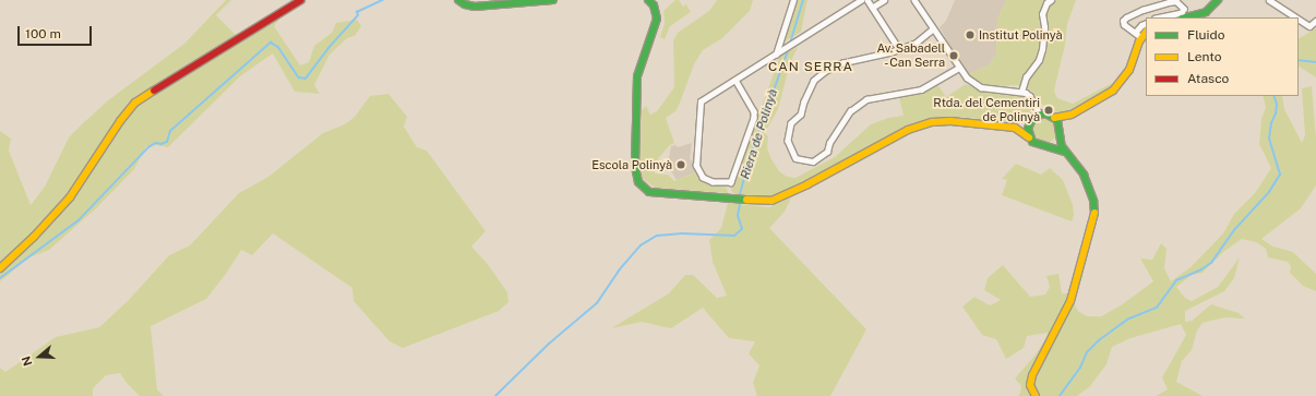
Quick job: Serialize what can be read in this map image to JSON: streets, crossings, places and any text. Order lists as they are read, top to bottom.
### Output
{
  "districts": ["CAN SERRA"],
  "water": ["Riera de Polinyà"],
  "places": [
    "Institut Polinyà",
    "Av. Sabadell - Can Serra",
    "Rtda. del Cementiri de Polinyà",
    "Escola Polinyà"
  ],
  "legend": ["Fluido", "Lento", "Atasco"],
  "scale_bar": "100 m",
  "north": "left"
}
